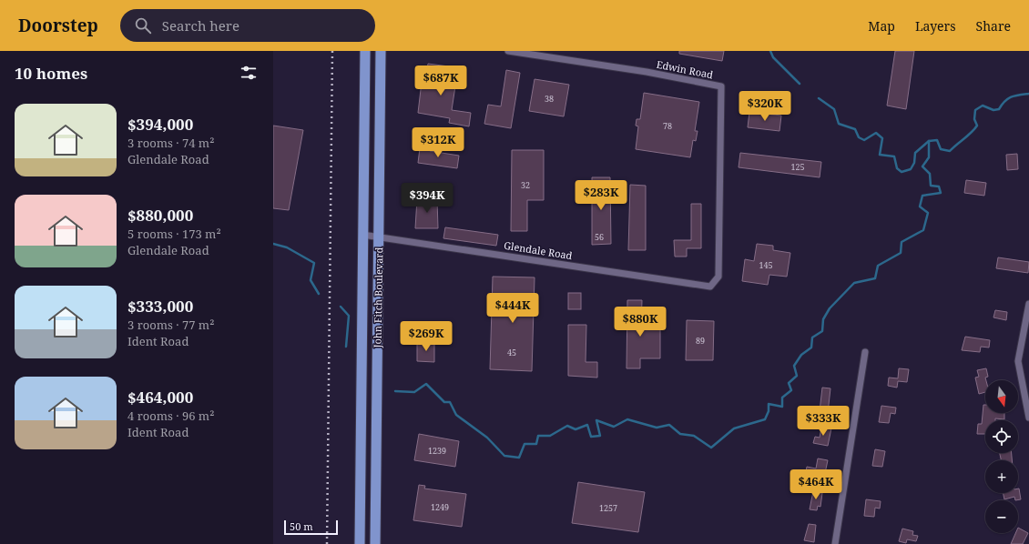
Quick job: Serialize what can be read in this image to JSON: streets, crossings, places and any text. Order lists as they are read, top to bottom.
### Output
{
  "streets": {
    "highway": ["John Fitch Boulevard"],
    "street": ["Edwin Road", "Glendale Road"]
  },
  "crossings": [
    ["Edwin Road", "Glendale Road"],
    ["Glendale Road", "John Fitch Boulevard"]
  ],
  "house_numbers": [
    "38",
    "78",
    "125",
    "32",
    "56",
    "145",
    "89",
    "45",
    "1239",
    "1249",
    "1257"
  ],
  "scale_bar": "50 m",
  "north": "bottom",
  "page": {
    "header": "Doorstep",
    "search": "Search here",
    "nav": ["Map", "Layers", "Share"],
    "heading": "10 homes",
    "price": [
      "$687K",
      "$320K",
      "$312K",
      "$283K",
      "$394K",
      "$444K",
      "$880K",
      "$269K",
      "$333K",
      "$464K"
    ],
    "list": [
      {
        "name": "$394,000",
        "note": "3 rooms · 74 m² · Glendale Road"
      },
      {
        "name": "$880,000",
        "note": "5 rooms · 173 m² · Glendale Road"
      },
      {
        "name": "$333,000",
        "note": "3 rooms · 77 m² · Ident Road"
      },
      {
        "name": "$464,000",
        "note": "4 rooms · 96 m² · Ident Road"
      }
    ],
    "map_buttons": ["+", "−"],
    "scale": "50 m"
  }
}
